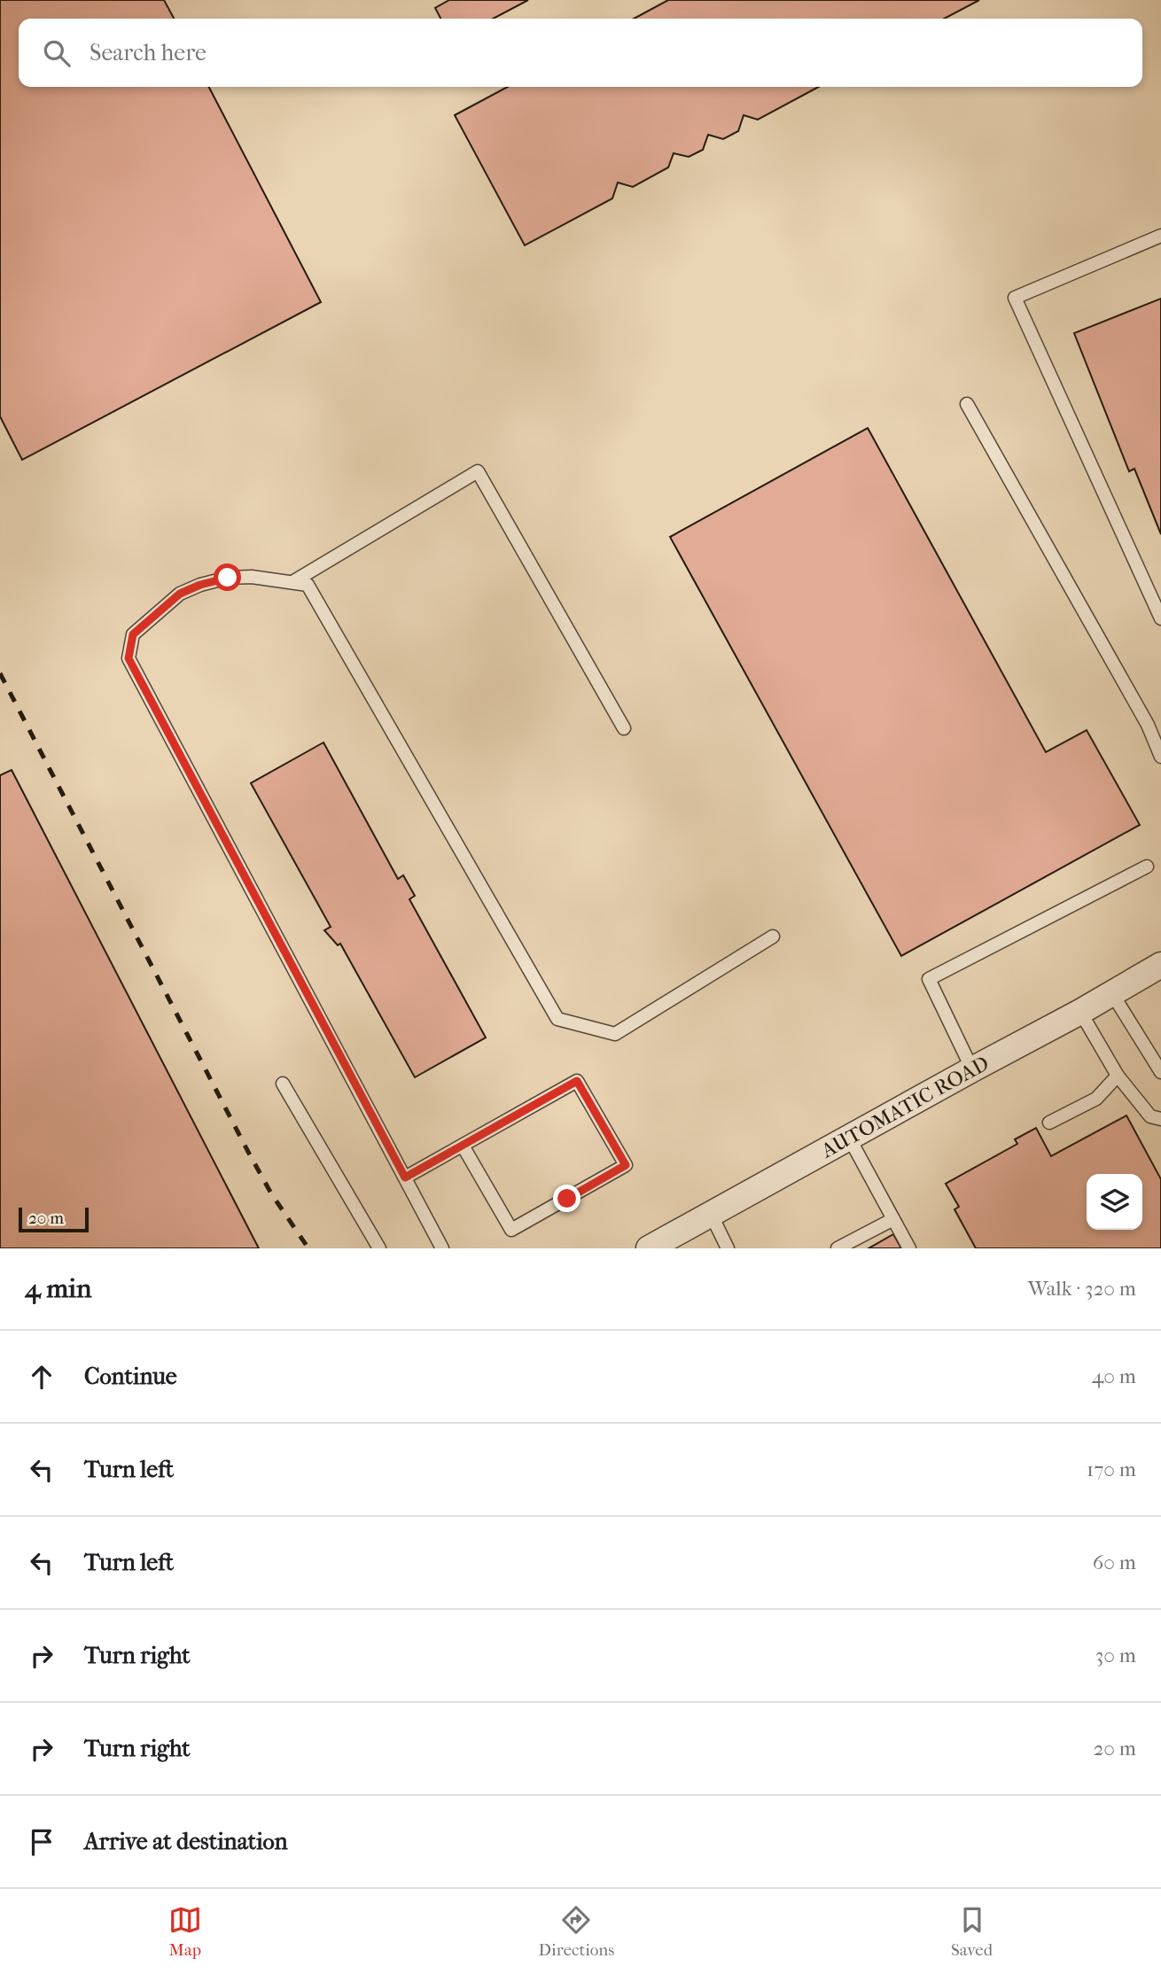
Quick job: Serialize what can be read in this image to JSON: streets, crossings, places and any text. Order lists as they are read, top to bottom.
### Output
{
  "streets": {
    "street": ["AUTOMATIC ROAD"]
  },
  "scale_bar": "20 m",
  "page": {
    "search": "Search here",
    "scale": "20 m",
    "heading": ["4 min", "Walk · 320 m"],
    "list": [
      ["Continue", "40 m"],
      ["Turn left", "170 m"],
      ["Turn left", "60 m"],
      ["Turn right", "30 m"],
      ["Turn right", "20 m"],
      "Arrive at destination"
    ],
    "nav": ["Map", "Directions", "Saved"]
  }
}
